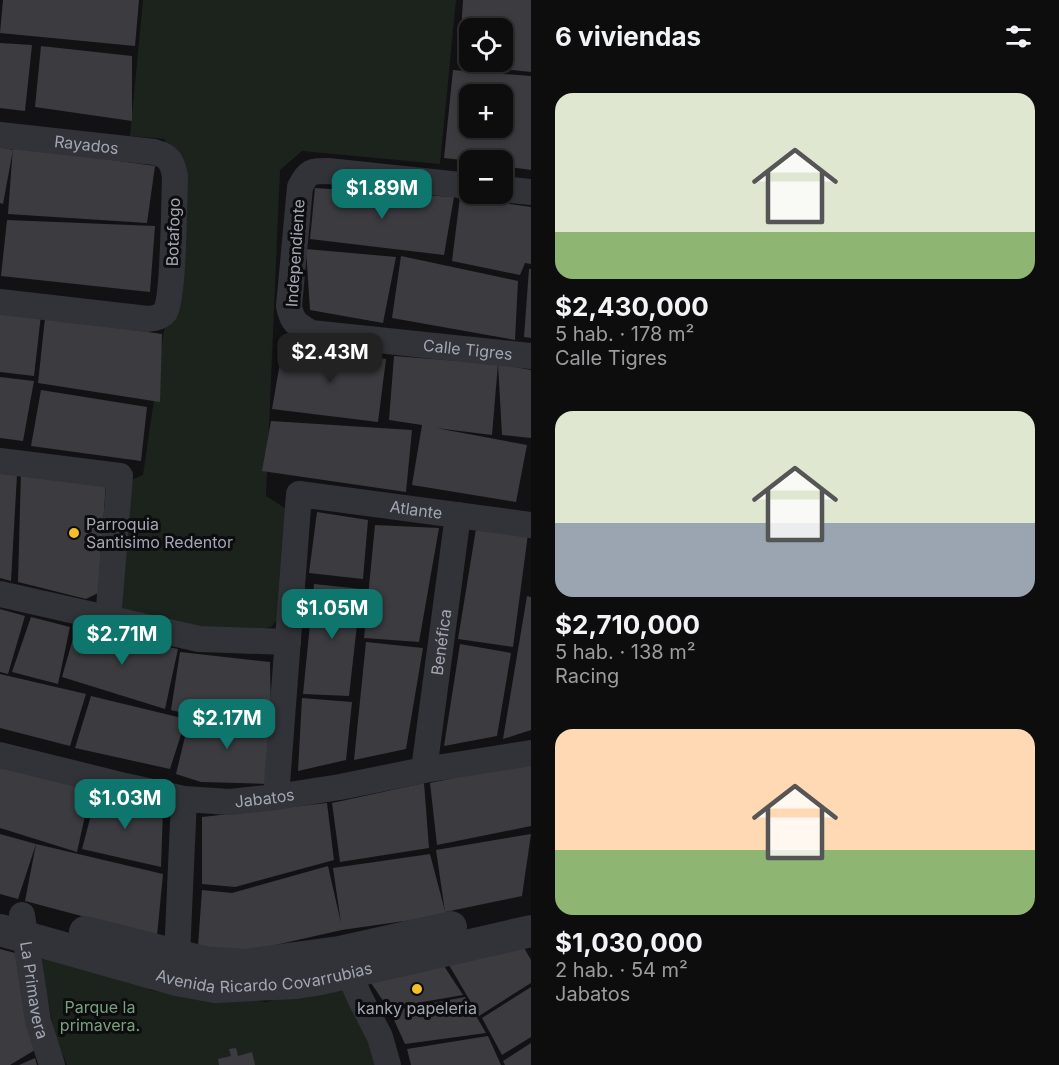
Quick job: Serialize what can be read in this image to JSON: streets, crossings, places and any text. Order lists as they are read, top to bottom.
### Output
{
  "streets": {
    "street": [
      "Rayados",
      "Botafogo",
      "Independiente",
      "Calle Tigres",
      "Atlante",
      "Benéfica",
      "Jabatos",
      "Avenida Ricardo Covarrubias",
      "La Primavera"
    ]
  },
  "crossings": [
    ["Rayados", "Botafogo"],
    ["Independiente", "Calle Tigres"],
    ["Atlante", "Benéfica"],
    ["Benéfica", "Jabatos"],
    ["Avenida Ricardo Covarrubias", "La Primavera"]
  ],
  "parks": ["Parque la primavera."],
  "places": ["Parroquia Santisimo Redentor", "kanky papeleria"],
  "page": {
    "heading": "6 viviendas",
    "map_buttons": ["+", "−"],
    "list": [
      {
        "name": "$2,430,000",
        "note": "5 hab. · 178 m² · Calle Tigres"
      },
      {
        "name": "$2,710,000",
        "note": "5 hab. · 138 m² · Racing"
      },
      {
        "name": "$1,030,000",
        "note": "2 hab. · 54 m² · Jabatos"
      }
    ],
    "price": [
      "$1.89M",
      "$2.43M",
      "$1.05M",
      "$2.71M",
      "$2.17M",
      "$1.03M"
    ]
  }
}
